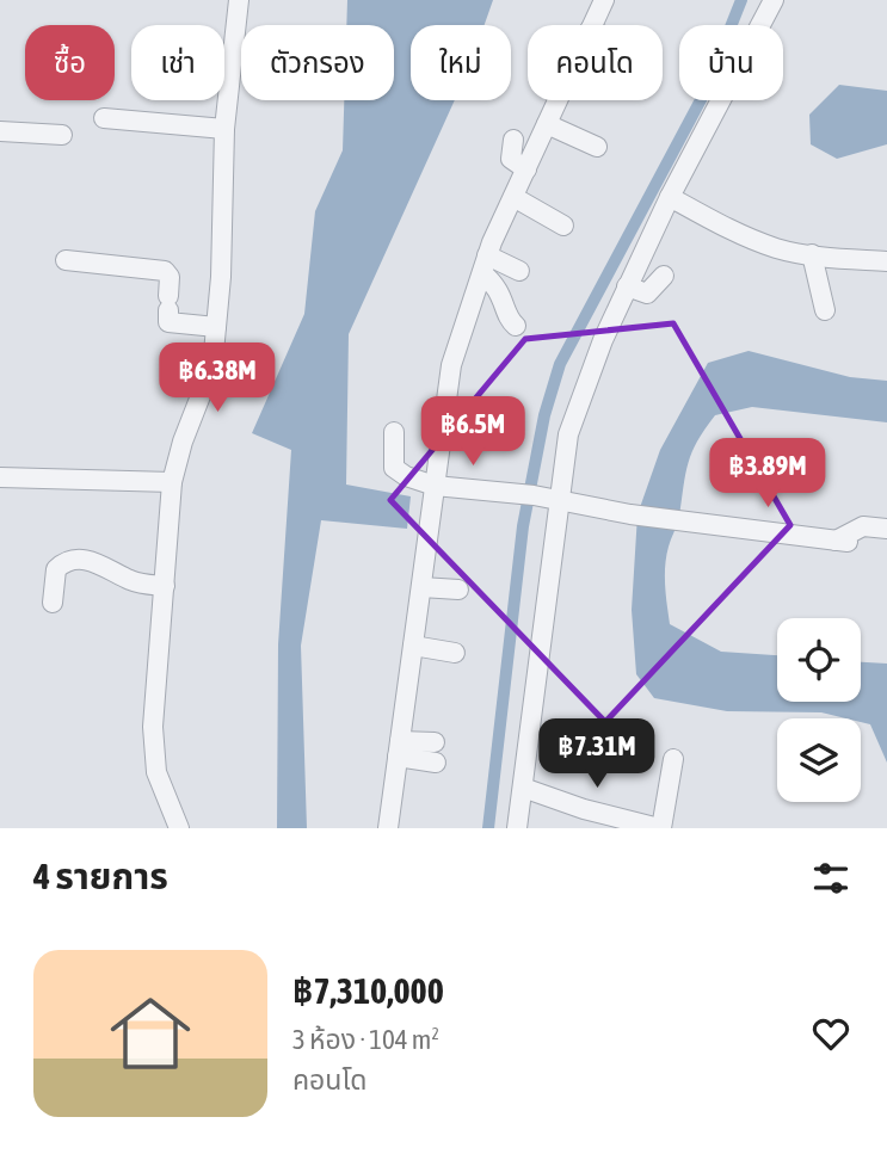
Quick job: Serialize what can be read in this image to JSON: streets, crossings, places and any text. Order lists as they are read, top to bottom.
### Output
{
  "page": {
    "chip": [
      "ซื้อ",
      "เช่า",
      "ตัวกรอง",
      "ใหม่",
      "คอนโด",
      "บ้าน"
    ],
    "price": [
      "฿6.38M",
      "฿6.5M",
      "฿3.89M",
      "฿7.31M"
    ],
    "heading": "4 รายการ",
    "list": [
      {
        "name": "฿7,310,000",
        "note": "3 ห้อง · 104 m² · คอนโด"
      }
    ]
  }
}
